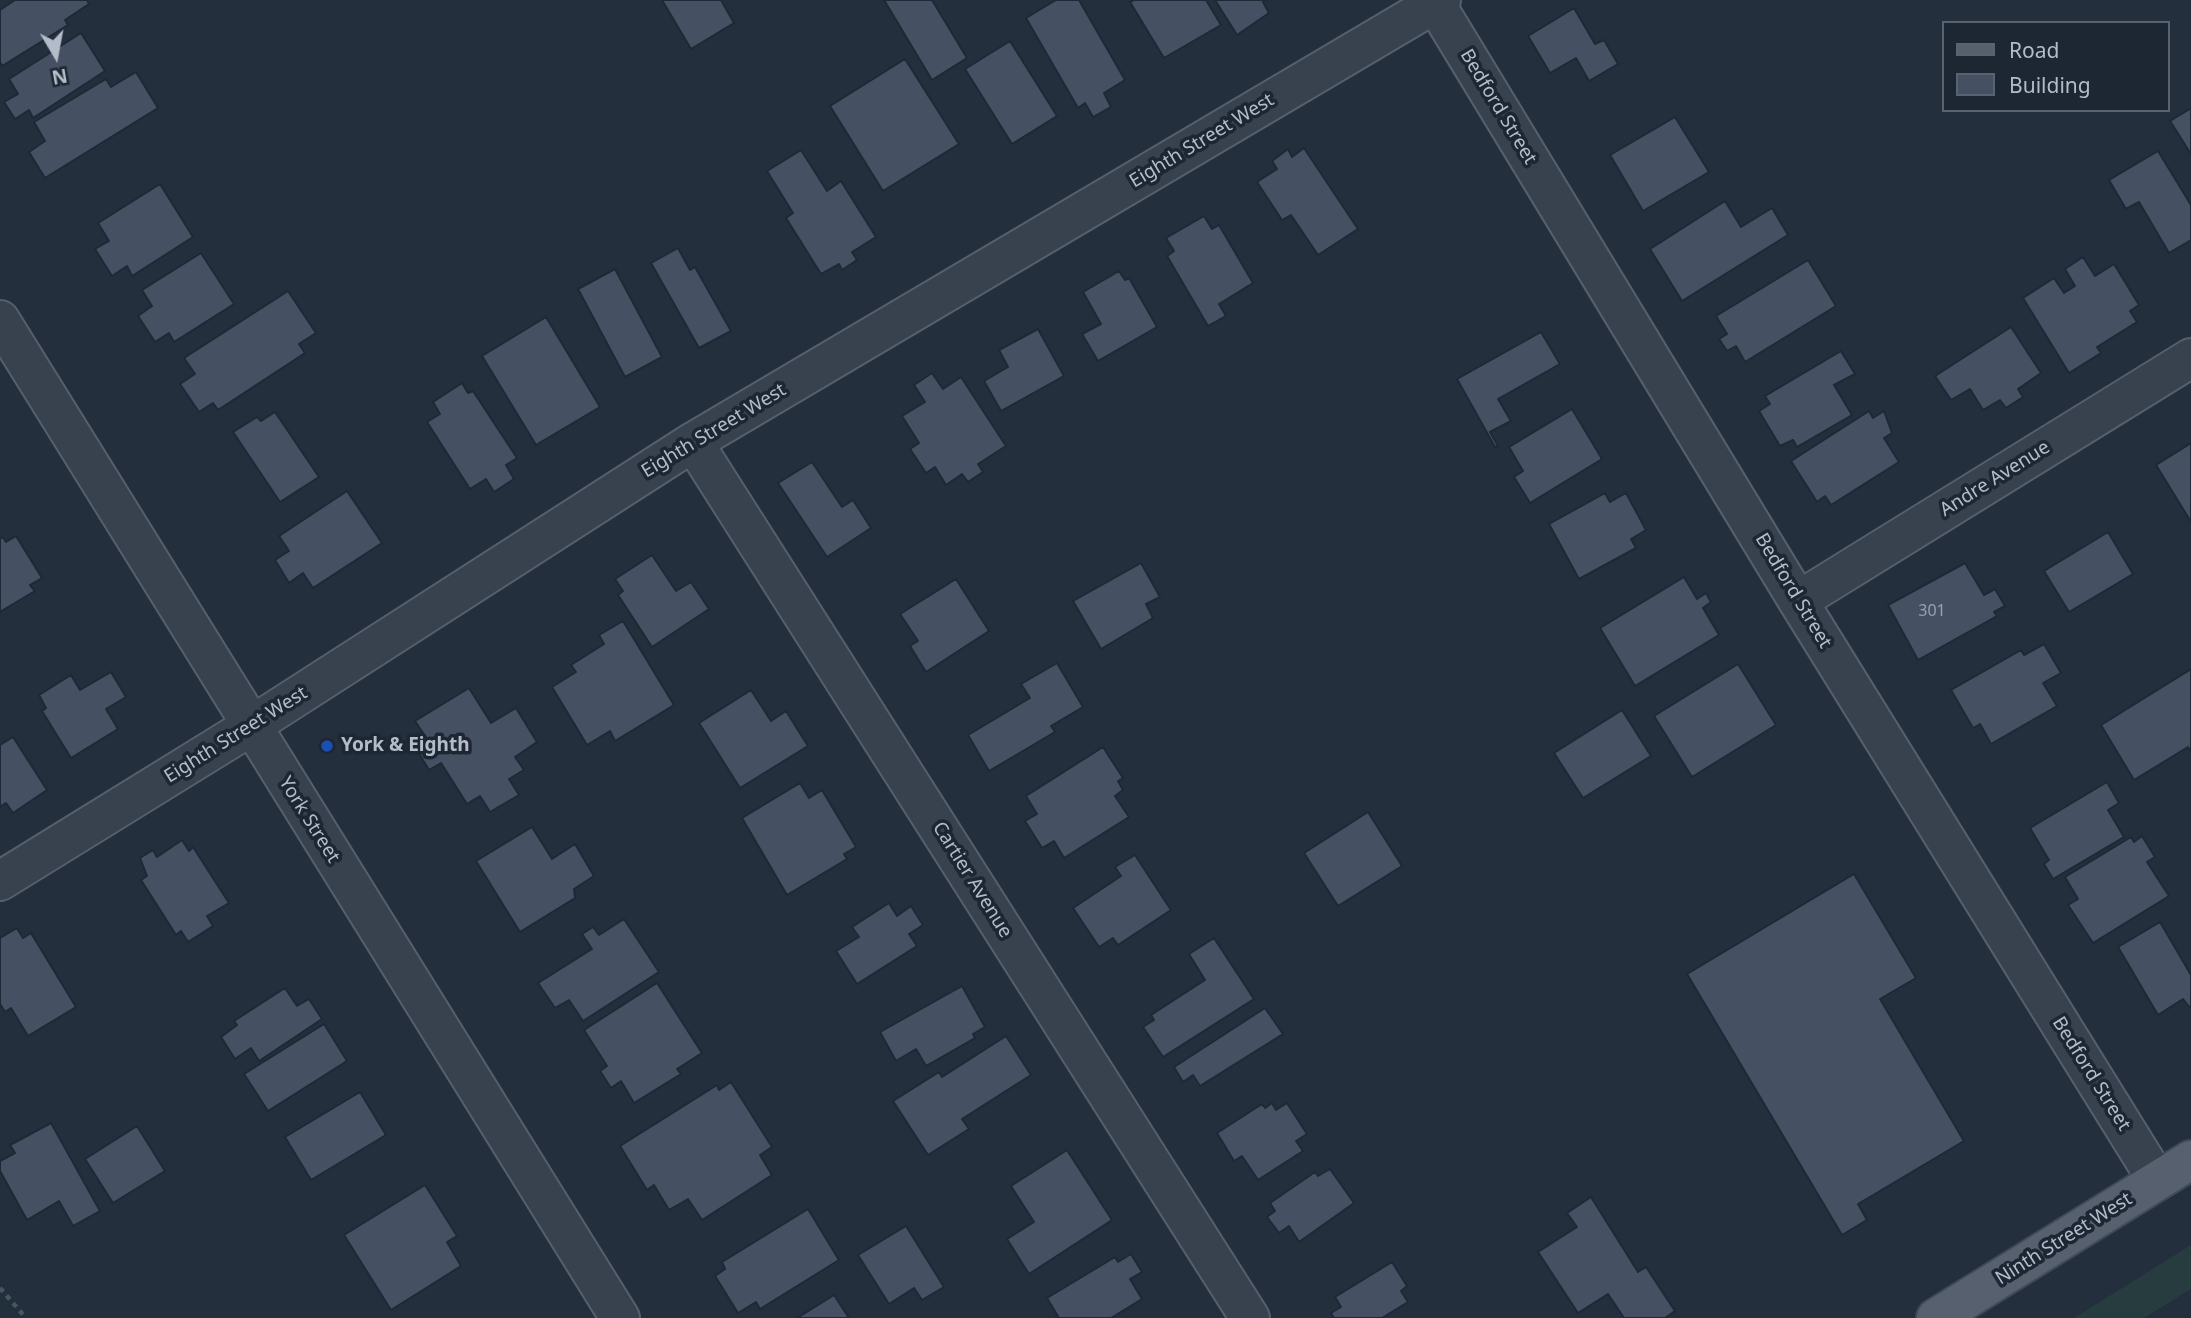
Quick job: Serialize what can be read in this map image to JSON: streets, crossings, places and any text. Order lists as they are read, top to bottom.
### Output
{
  "streets": {
    "main road": ["Ninth Street West"],
    "street": [
      "Bedford Street",
      "Eighth Street West",
      "Andre Avenue",
      "York Street",
      "Cartier Avenue"
    ]
  },
  "crossings": [
    ["Bedford Street", "Eighth Street West"],
    ["Bedford Street", "Andre Avenue"],
    ["Bedford Street", "Ninth Street West"],
    ["Eighth Street West", "York Street"],
    ["Eighth Street West", "Cartier Avenue"]
  ],
  "places": ["York & Eighth"],
  "house_numbers": ["301"],
  "legend": ["Road", "Building"],
  "north": "bottom"
}
